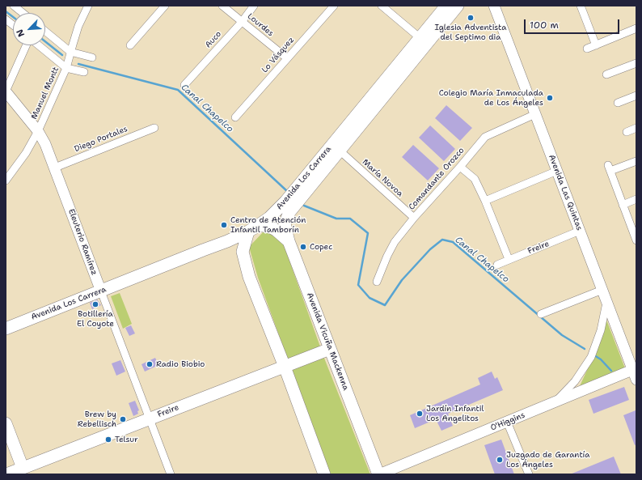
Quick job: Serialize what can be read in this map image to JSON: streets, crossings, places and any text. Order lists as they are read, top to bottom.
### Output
{
  "streets": {
    "main road": ["Avenida Los Carrera", "Freire", "Avenida Vicuña Mackenna"],
    "street": [
      "Lourdes",
      "Auco",
      "Lo Vásquez",
      "Manuel Montt",
      "Diego Portales",
      "María Novoa",
      "Comandante Orozco",
      "Avenida Las Quintas",
      "Eleuterio Ramírez",
      "O'Higgins"
    ]
  },
  "crossings": [
    ["Lourdes", "Auco"],
    ["Lourdes", "Lo Vásquez"],
    ["Manuel Montt", "Eleuterio Ramírez"],
    ["Diego Portales", "Eleuterio Ramírez"],
    ["Avenida Los Carrera", "María Novoa"],
    ["Avenida Los Carrera", "Eleuterio Ramírez"],
    ["Avenida Los Carrera", "Avenida Vicuña Mackenna"],
    ["María Novoa", "Comandante Orozco"],
    ["Comandante Orozco", "Avenida Las Quintas"],
    ["Avenida Las Quintas", "Freire"],
    ["Avenida Las Quintas", "O'Higgins"],
    ["Eleuterio Ramírez", "Freire"],
    ["Freire", "Avenida Vicuña Mackenna"],
    ["Avenida Vicuña Mackenna", "O'Higgins"]
  ],
  "water": ["Canal Chapelco"],
  "places": [
    "Iglesia Adventista del Septimo dia",
    "Colegio María Inmaculada de Los Ángeles",
    "Centro de Atención Infantil Tamborín",
    "Copec",
    "Botillería El Coyote",
    "Radio Biobio",
    "Jardín Infantil Los Angelitos",
    "Brew by Rebellisch",
    "Telsur",
    "Juzgado de Garantía Los Ángeles"
  ],
  "scale_bar": "100 m",
  "north": "bottom left"
}
